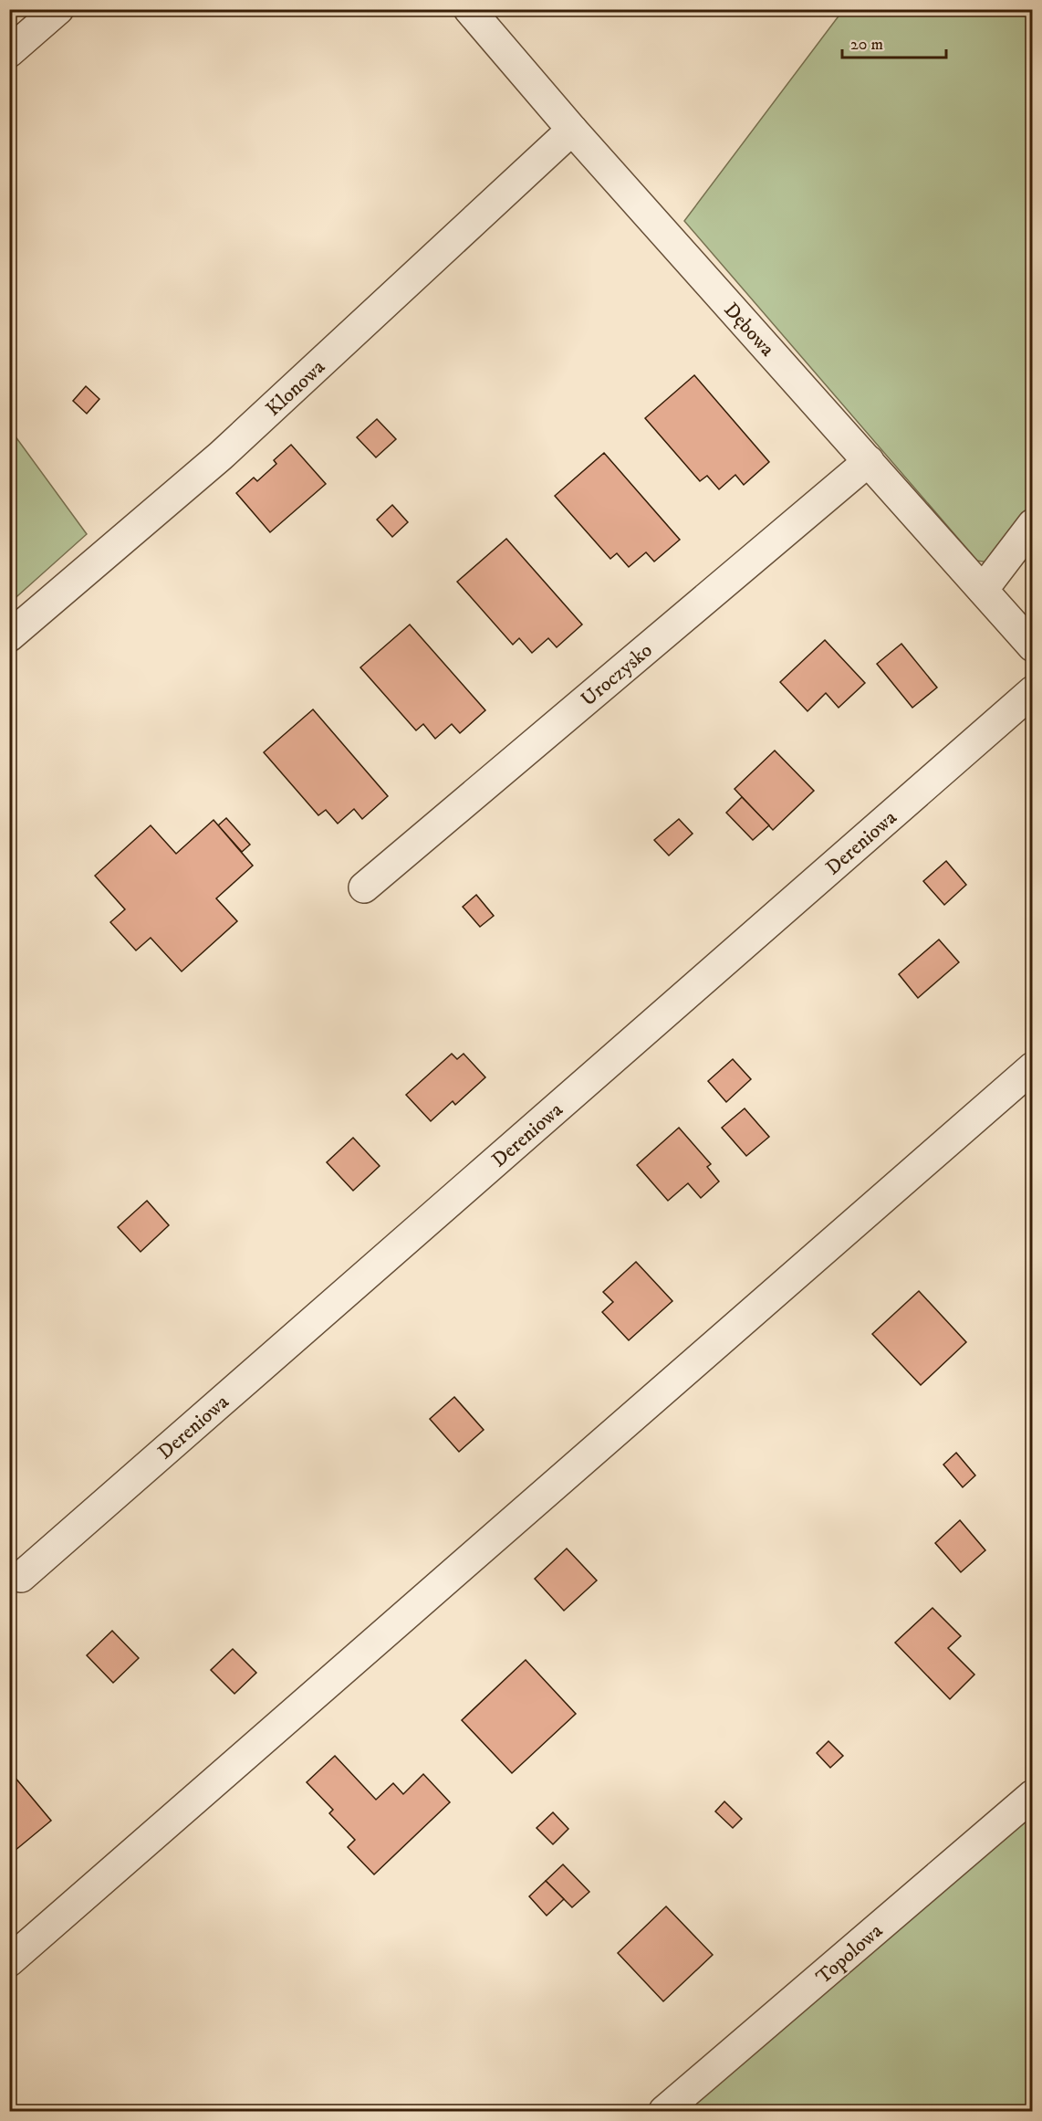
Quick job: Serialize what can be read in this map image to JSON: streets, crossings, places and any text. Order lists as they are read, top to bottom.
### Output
{
  "streets": {
    "street": [
      "Dębowa",
      "Klonowa",
      "Uroczysko",
      "Dereniowa",
      "Topolowa"
    ]
  },
  "crossings": [
    ["Dębowa", "Klonowa"],
    ["Dębowa", "Uroczysko"]
  ],
  "scale_bar": "20 m"
}
